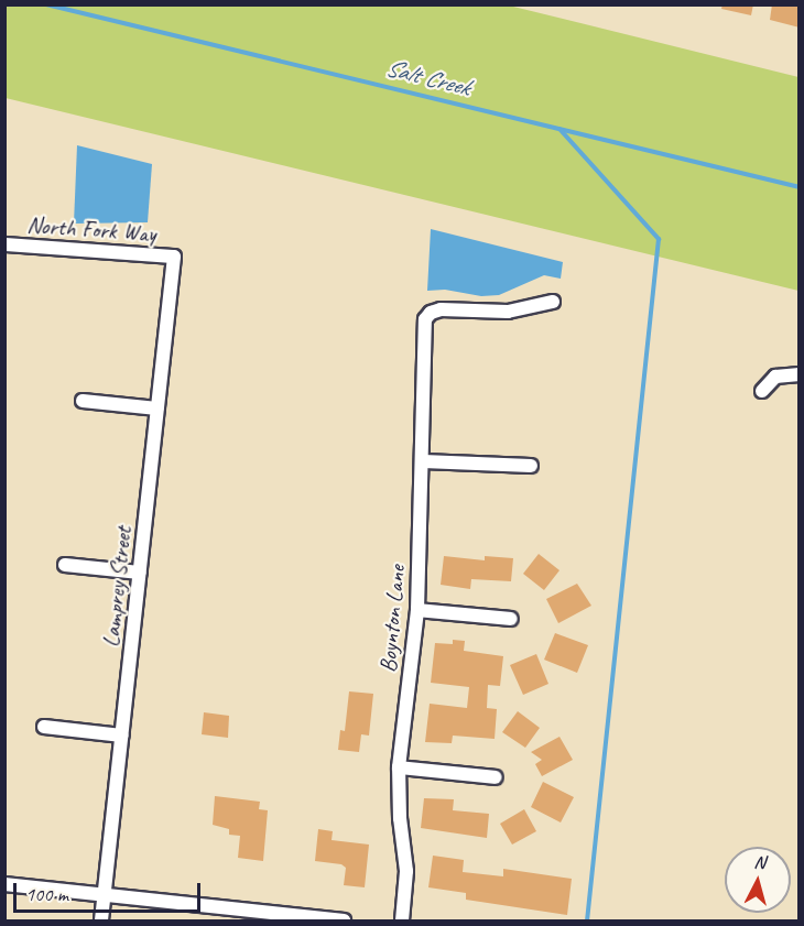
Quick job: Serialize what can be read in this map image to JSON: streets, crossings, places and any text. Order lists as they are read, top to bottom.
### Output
{
  "streets": {
    "street": ["North Fork Way", "Lamprey Street", "Boynton Lane"]
  },
  "crossings": [
    ["North Fork Way", "Lamprey Street"]
  ],
  "water": ["Salt Creek"],
  "scale_bar": "100 m",
  "north": "top"
}
